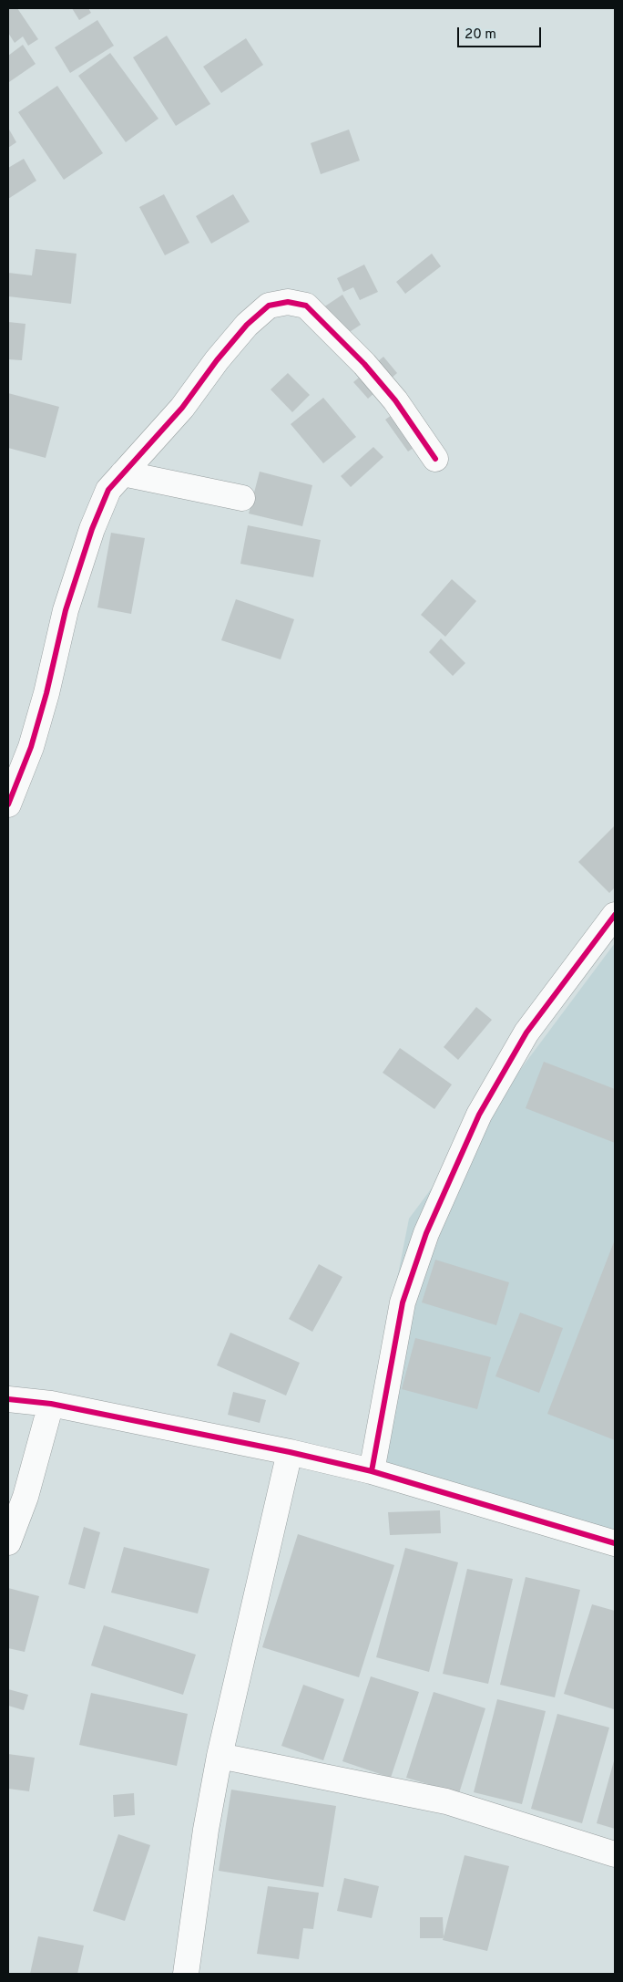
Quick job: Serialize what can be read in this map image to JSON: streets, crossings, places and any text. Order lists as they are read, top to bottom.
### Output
{
  "scale_bar": "20 m"
}
